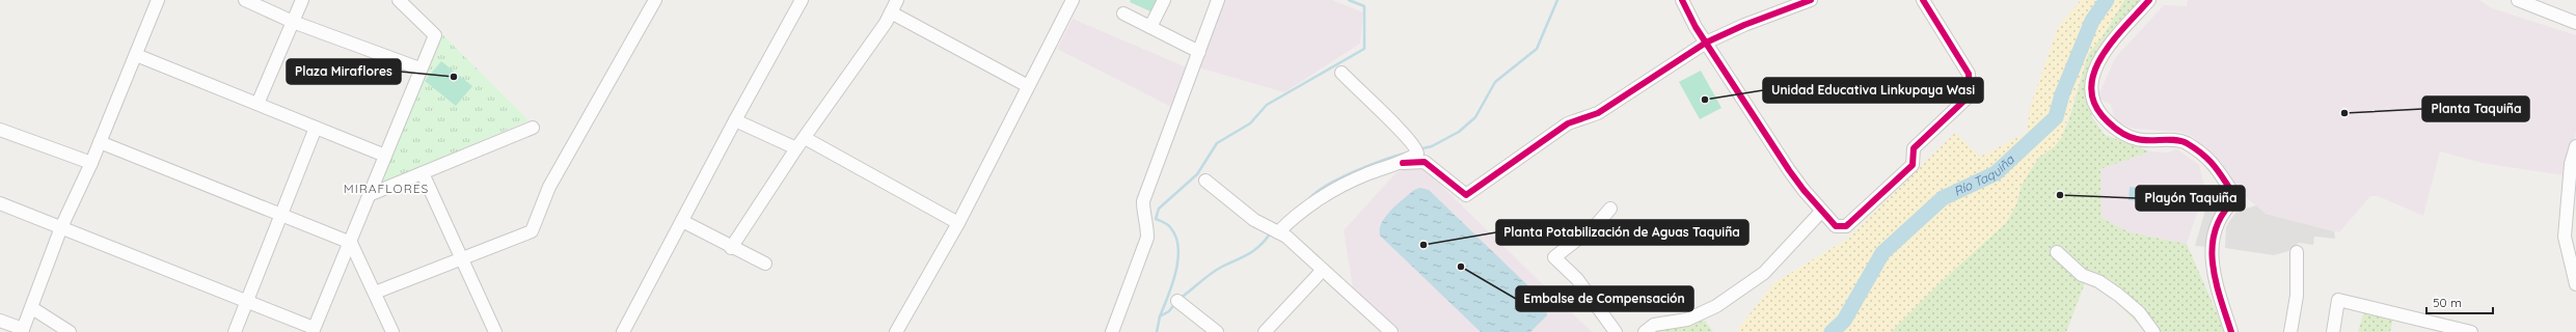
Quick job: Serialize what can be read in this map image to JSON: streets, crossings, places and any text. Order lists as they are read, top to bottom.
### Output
{
  "districts": ["MIRAFLORES"],
  "water": ["Río Taquiña"],
  "places": [
    "Plaza Miraflores",
    "Unidad Educativa Linkupaya Wasi",
    "Planta Taquiña",
    "Playón Taquiña",
    "Planta Potabilización de Aguas Taquiña",
    "Embalse de Compensación"
  ],
  "scale_bar": "50 m"
}
